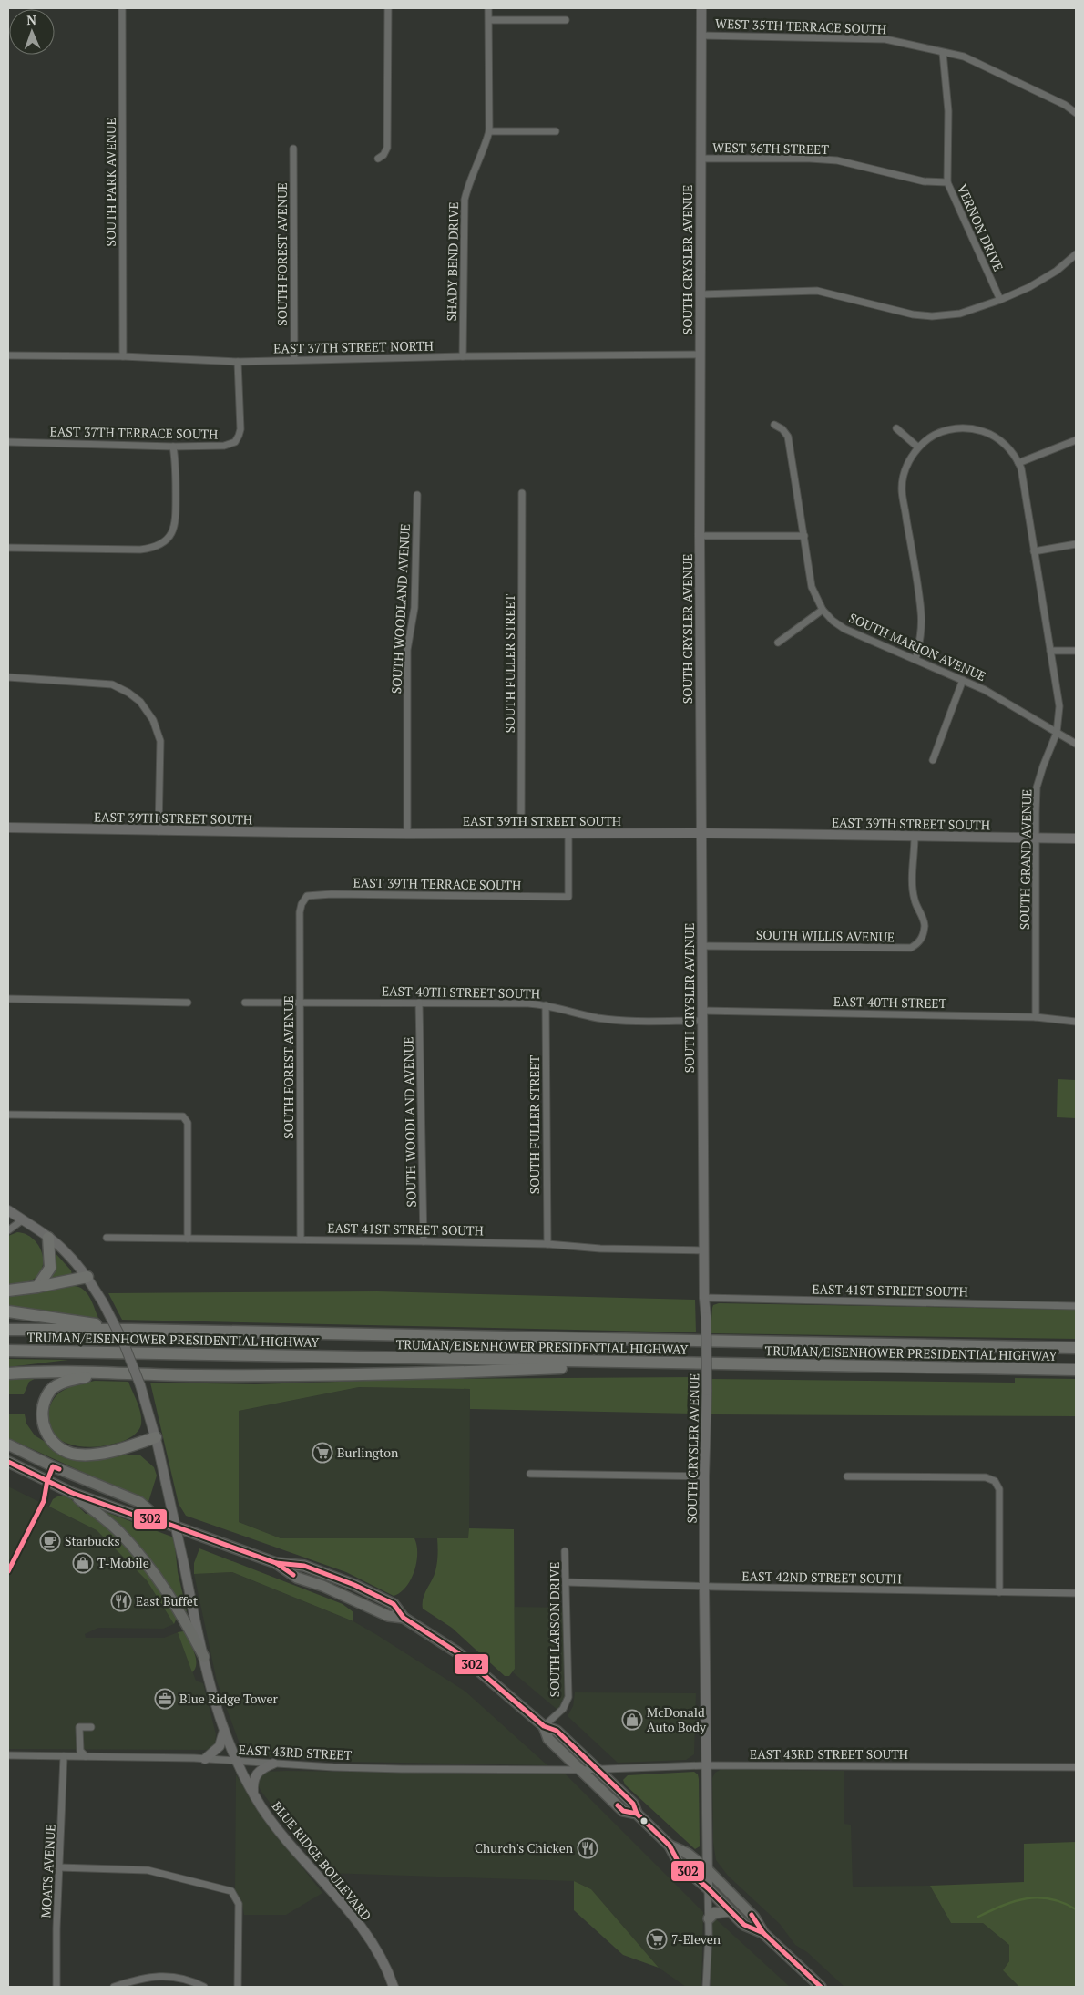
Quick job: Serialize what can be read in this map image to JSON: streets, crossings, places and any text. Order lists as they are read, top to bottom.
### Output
{
  "streets": {
    "highway": ["TRUMAN/EISENHOWER PRESIDENTIAL HIGHWAY"],
    "main road": ["SOUTH CRYSLER AVENUE", "EAST 39TH STREET SOUTH", "BLUE RIDGE BOULEVARD"],
    "street": [
      "WEST 35TH TERRACE SOUTH",
      "WEST 36TH STREET",
      "SOUTH PARK AVENUE",
      "VERNON DRIVE",
      "SOUTH FOREST AVENUE",
      "SHADY BEND DRIVE",
      "EAST 37TH STREET NORTH",
      "EAST 37TH TERRACE SOUTH",
      "SOUTH WOODLAND AVENUE",
      "SOUTH MARION AVENUE",
      "SOUTH FULLER STREET",
      "SOUTH GRAND AVENUE",
      "EAST 39TH TERRACE SOUTH",
      "SOUTH WILLIS AVENUE",
      "EAST 40TH STREET SOUTH",
      "EAST 40TH STREET",
      "EAST 41ST STREET SOUTH",
      "EAST 42ND STREET SOUTH",
      "SOUTH LARSON DRIVE",
      "EAST 43RD STREET",
      "EAST 43RD STREET SOUTH",
      "MOATS AVENUE"
    ]
  },
  "crossings": [
    ["WEST 35TH TERRACE SOUTH", "VERNON DRIVE"],
    ["WEST 35TH TERRACE SOUTH", "SOUTH CRYSLER AVENUE"],
    ["WEST 36TH STREET", "VERNON DRIVE"],
    ["WEST 36TH STREET", "SOUTH CRYSLER AVENUE"],
    ["SOUTH PARK AVENUE", "EAST 37TH STREET NORTH"],
    ["SOUTH FOREST AVENUE", "EAST 37TH STREET NORTH"],
    ["SOUTH FOREST AVENUE", "EAST 39TH TERRACE SOUTH"],
    ["SOUTH FOREST AVENUE", "EAST 40TH STREET SOUTH"],
    ["SOUTH FOREST AVENUE", "EAST 41ST STREET SOUTH"],
    ["SOUTH CRYSLER AVENUE", "EAST 37TH STREET NORTH"],
    ["SOUTH CRYSLER AVENUE", "EAST 39TH STREET SOUTH"],
    ["SOUTH CRYSLER AVENUE", "SOUTH WILLIS AVENUE"],
    ["SOUTH CRYSLER AVENUE", "EAST 40TH STREET SOUTH"],
    ["SOUTH CRYSLER AVENUE", "EAST 40TH STREET"],
    ["SOUTH CRYSLER AVENUE", "EAST 41ST STREET SOUTH"],
    ["SOUTH CRYSLER AVENUE", "EAST 42ND STREET SOUTH"],
    ["SOUTH CRYSLER AVENUE", "EAST 43RD STREET SOUTH"],
    ["SHADY BEND DRIVE", "EAST 37TH STREET NORTH"],
    ["EAST 37TH STREET NORTH", "EAST 37TH TERRACE SOUTH"],
    ["SOUTH WOODLAND AVENUE", "EAST 39TH STREET SOUTH"],
    ["SOUTH WOODLAND AVENUE", "EAST 40TH STREET SOUTH"],
    ["SOUTH WOODLAND AVENUE", "EAST 41ST STREET SOUTH"],
    ["SOUTH MARION AVENUE", "SOUTH GRAND AVENUE"],
    ["SOUTH FULLER STREET", "EAST 39TH STREET SOUTH"],
    ["SOUTH FULLER STREET", "EAST 40TH STREET SOUTH"],
    ["SOUTH FULLER STREET", "EAST 41ST STREET SOUTH"],
    ["EAST 39TH STREET SOUTH", "SOUTH GRAND AVENUE"],
    ["EAST 39TH STREET SOUTH", "EAST 39TH TERRACE SOUTH"],
    ["EAST 39TH STREET SOUTH", "SOUTH WILLIS AVENUE"],
    ["SOUTH GRAND AVENUE", "EAST 40TH STREET"],
    ["EAST 42ND STREET SOUTH", "SOUTH LARSON DRIVE"],
    ["EAST 43RD STREET", "EAST 43RD STREET SOUTH"],
    ["EAST 43RD STREET", "BLUE RIDGE BOULEVARD"],
    ["EAST 43RD STREET", "MOATS AVENUE"]
  ],
  "places": {
    "supermarket": ["Burlington", "7-Eleven"],
    "cafe": ["Starbucks"],
    "shop": ["T-Mobile", "McDonald Auto Body"],
    "restaurant": ["East Buffet", "Church's Chicken"],
    "office": ["Blue Ridge Tower"]
  },
  "lines": ["transit line 302"],
  "north": "top"
}
